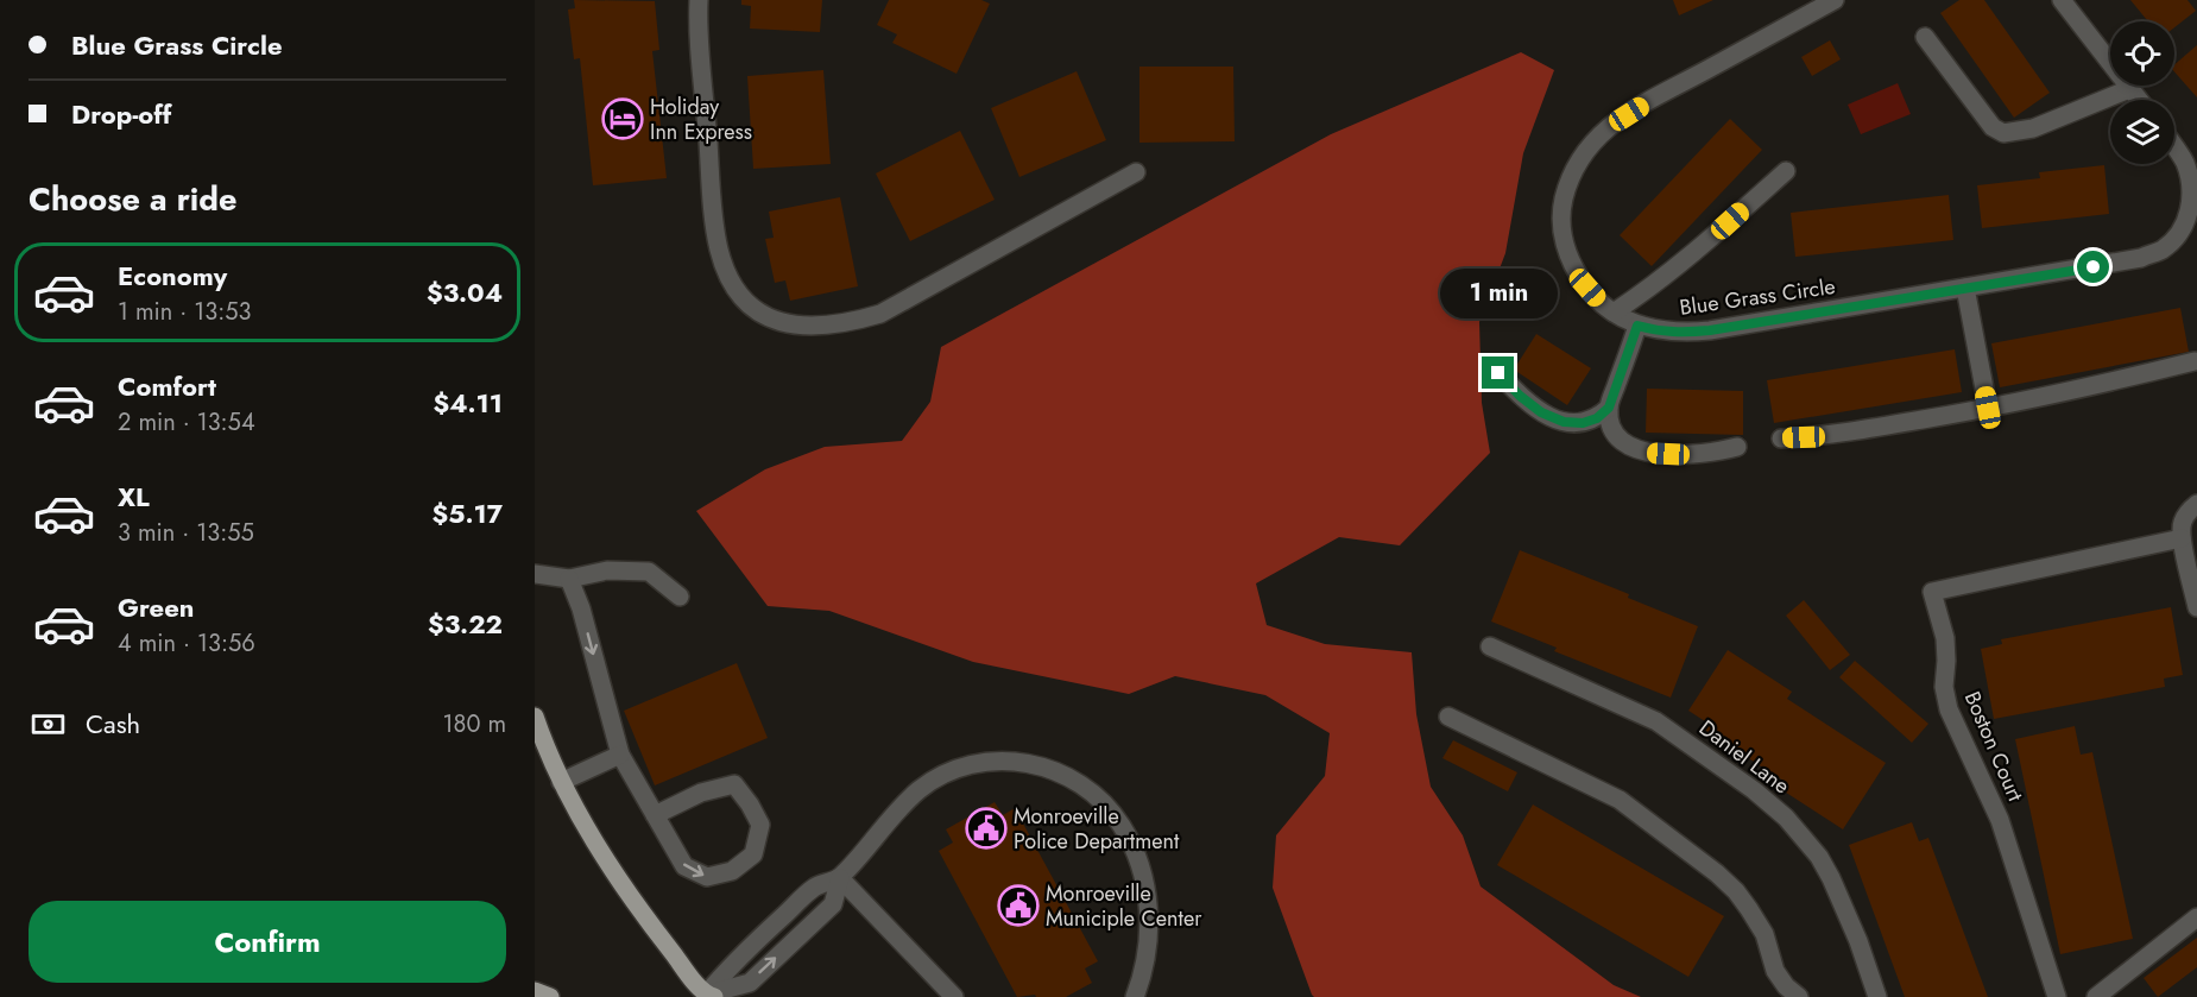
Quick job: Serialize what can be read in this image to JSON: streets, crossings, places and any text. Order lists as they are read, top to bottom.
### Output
{
  "streets": {
    "street": ["Blue Grass Circle", "Boston Court", "Daniel Lane"]
  },
  "places": {
    "hotel": ["Holiday Inn Express"],
    "public building": ["Monroeville Police Department", "Monroeville Municiple Center"]
  },
  "page": {
    "banner": ["Blue Grass Circle", "Drop-off"],
    "heading": "Choose a ride",
    "list": [
      {
        "name": "Economy",
        "note": "1 min · 13:53",
        "value": "$3.04"
      },
      {
        "name": "Comfort",
        "note": "2 min · 13:54",
        "value": "$4.11"
      },
      {
        "name": "XL",
        "note": "3 min · 13:55",
        "value": "$5.17"
      },
      {
        "name": "Green",
        "note": "4 min · 13:56",
        "value": "$3.22"
      }
    ],
    "bubble": "1 min",
    "pay": ["Cash", "180 m"],
    "buttons": "Confirm"
  }
}
